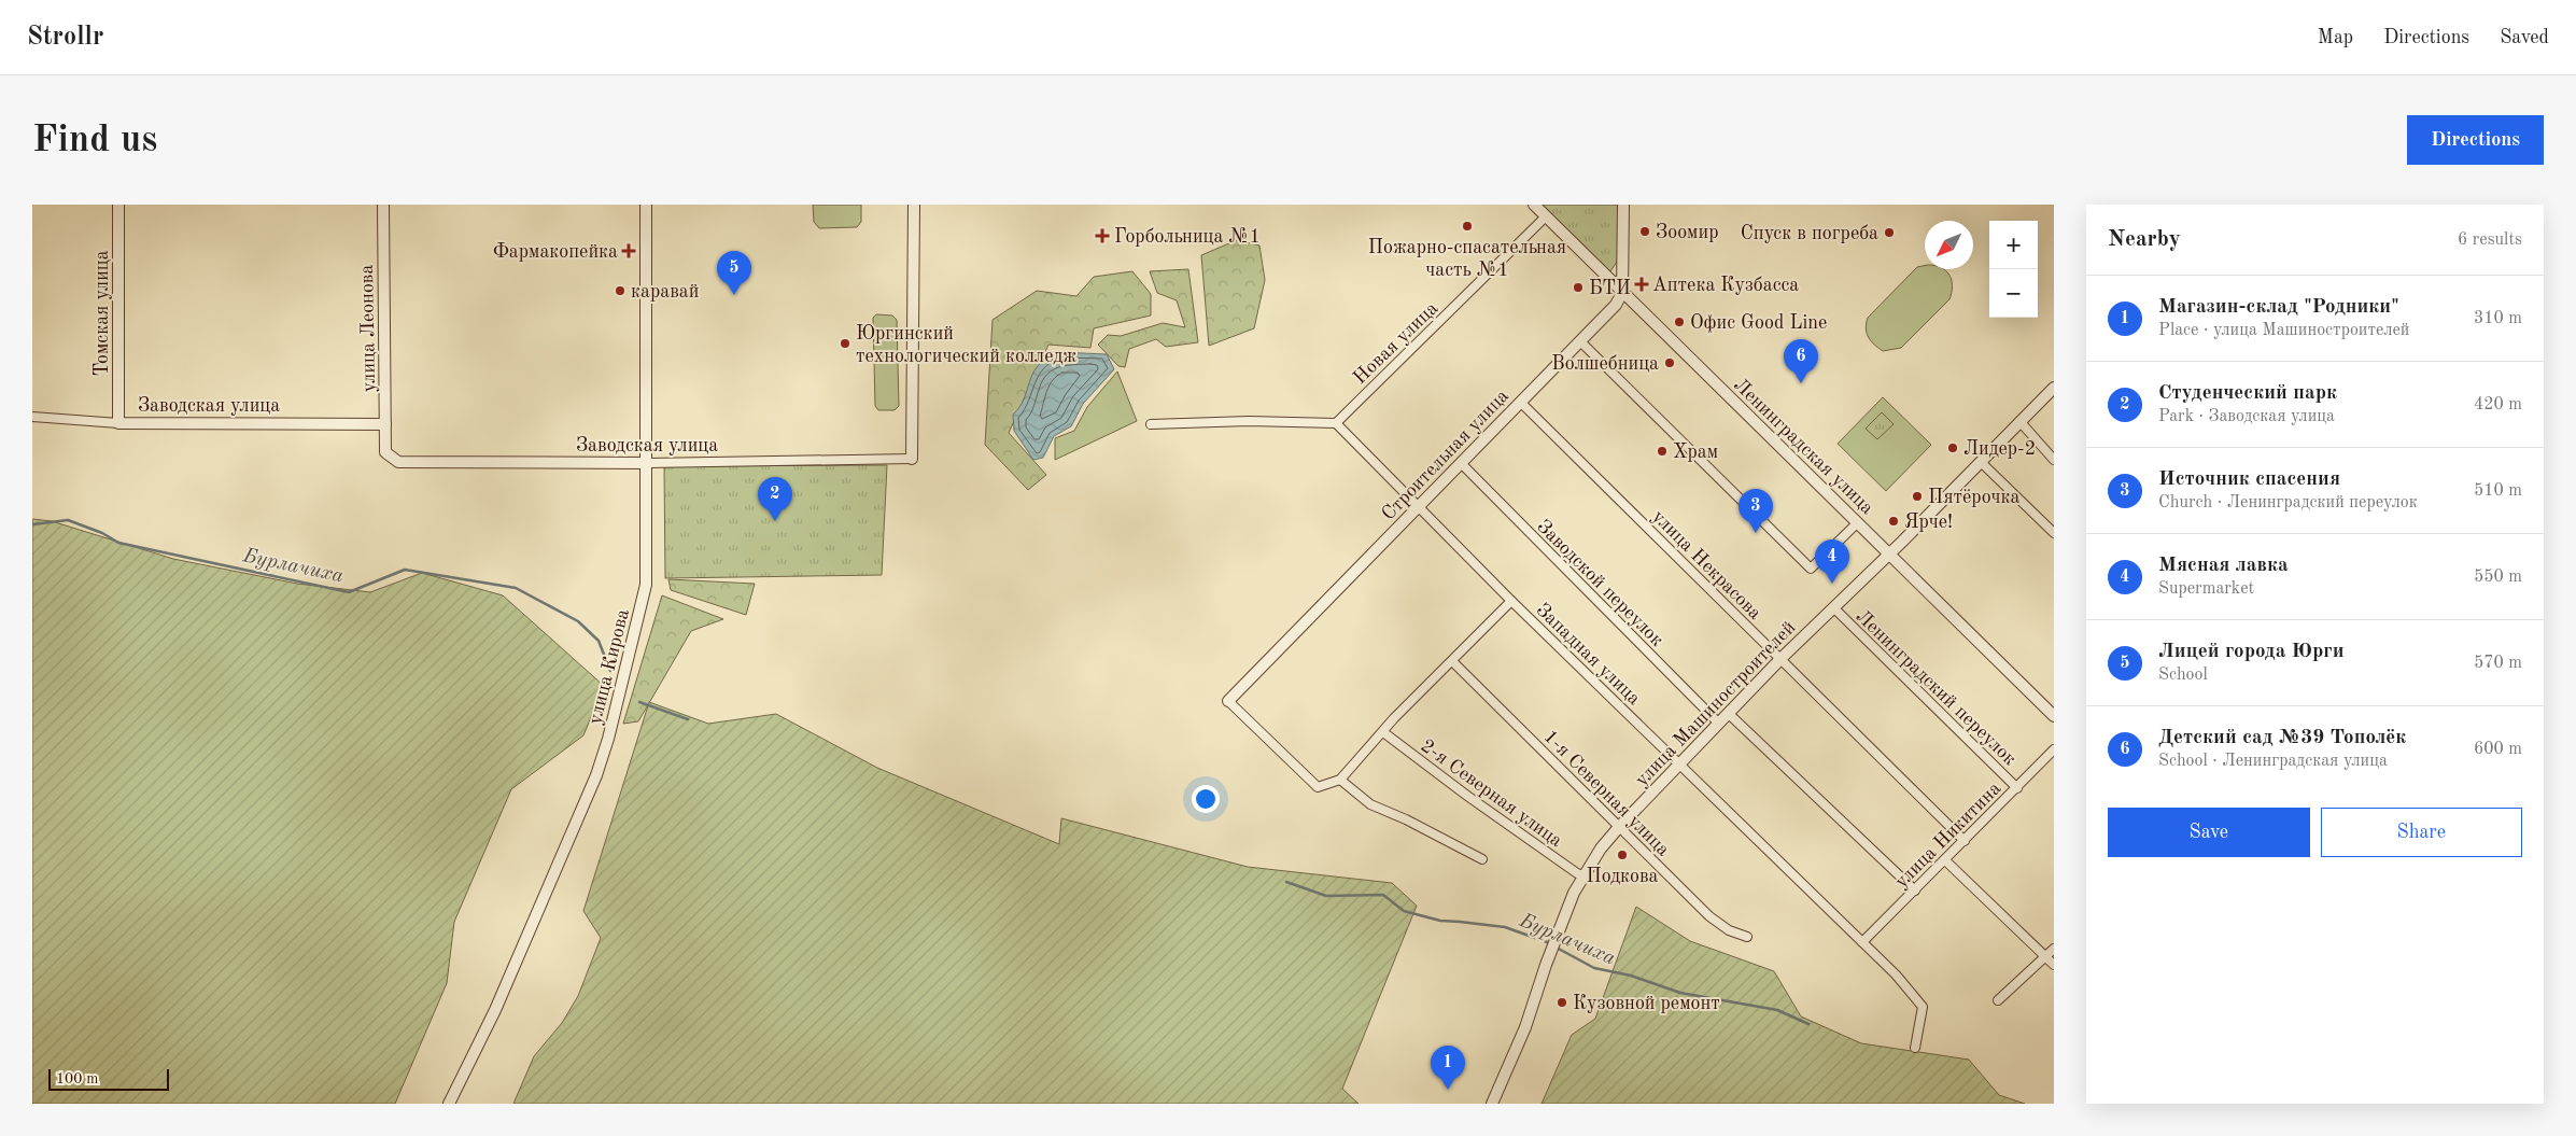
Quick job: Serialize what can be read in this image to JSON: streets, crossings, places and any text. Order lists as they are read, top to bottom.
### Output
{
  "streets": {
    "street": [
      "Томская улица",
      "улица Леонова",
      "Новая улица",
      "Заводская улица",
      "Ленинградская улица",
      "Строительная улица",
      "улица Некрасова",
      "Заводской переулок",
      "Западная улица",
      "улица Кирова",
      "Ленинградский переулок",
      "улица Машиностроителей",
      "2-я Северная улица",
      "1-я Северная улица",
      "улица Никитина"
    ]
  },
  "crossings": [
    ["Томская улица", "Заводская улица"],
    ["улица Леонова", "Заводская улица"],
    ["Новая улица", "Ленинградская улица"],
    ["Новая улица", "Западная улица"],
    ["Заводская улица", "улица Кирова"],
    ["Ленинградская улица", "Строительная улица"],
    ["Ленинградская улица", "улица Машиностроителей"],
    ["Строительная улица", "улица Некрасова"],
    ["Строительная улица", "Заводской переулок"],
    ["Строительная улица", "Западная улица"],
    ["улица Некрасова", "улица Машиностроителей"],
    ["улица Некрасова", "улица Никитина"],
    ["Заводской переулок", "улица Машиностроителей"],
    ["Западная улица", "улица Машиностроителей"],
    ["Западная улица", "улица Никитина"],
    ["Ленинградский переулок", "улица Машиностроителей"],
    ["Ленинградский переулок", "улица Никитина"],
    ["улица Машиностроителей", "2-я Северная улица"],
    ["улица Машиностроителей", "1-я Северная улица"]
  ],
  "water": ["Бурлачиха"],
  "places": {
    "other": [
      "Пожарно-спасательная часть №1",
      "Зоомир",
      "Спуск в погреба",
      "БТИ",
      "каравай",
      "Офис Good Line",
      "Юргинский технологический колледж",
      "Волшебница",
      "Лидер-2",
      "Храм",
      "Пятёрочка",
      "Ярче!",
      "Подкова",
      "Кузовной ремонт"
    ],
    "health": ["Горбольница №1", "Фармакопейка", "Аптека Кузбасса"]
  },
  "scale_bar": "100 m",
  "north": "bottom left",
  "page": {
    "header": "Strollr",
    "nav": ["Map", "Directions", "Saved"],
    "buttons": [
      "Directions",
      ["Save", "Share"]
    ],
    "title": "Find us",
    "heading": ["Nearby", "6 results"],
    "map_buttons": ["+", "−"],
    "pins": [
      "5",
      "6",
      "2",
      "3",
      "4",
      "1"
    ],
    "list": [
      {
        "mark": "1",
        "name": "Магазин-склад \"Родники\"",
        "note": "Place · улица Машиностроителей",
        "value": "310 m"
      },
      {
        "mark": "2",
        "name": "Студенческий парк",
        "note": "Park · Заводская улица",
        "value": "420 m"
      },
      {
        "mark": "3",
        "name": "Источник спасения",
        "note": "Church · Ленинградский переулок",
        "value": "510 m"
      },
      {
        "mark": "4",
        "name": "Мясная лавка",
        "note": "Supermarket",
        "value": "550 m"
      },
      {
        "mark": "5",
        "name": "Лицей города Юрги",
        "note": "School",
        "value": "570 m"
      },
      {
        "mark": "6",
        "name": "Детский сад №39 Тополёк",
        "note": "School · Ленинградская улица",
        "value": "600 m"
      }
    ],
    "scale": "100 m"
  }
}
